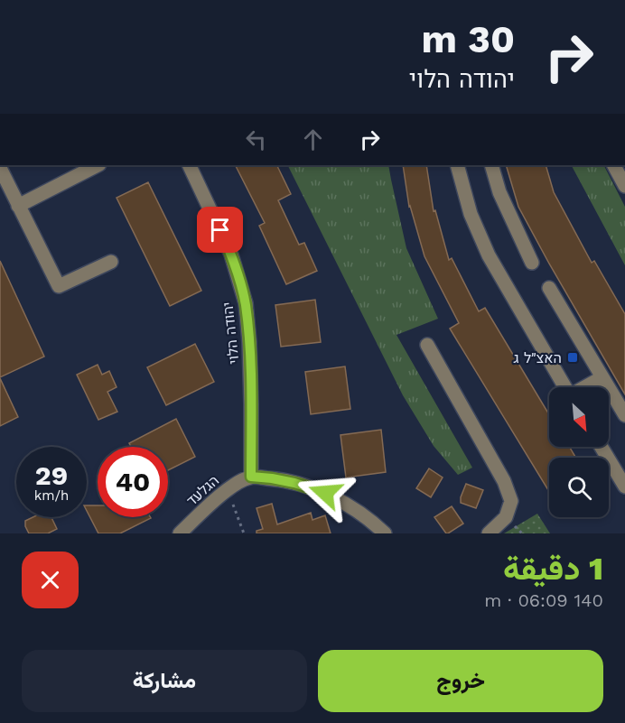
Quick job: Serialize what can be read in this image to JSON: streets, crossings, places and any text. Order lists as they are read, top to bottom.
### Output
{
  "streets": {
    "street": ["יהודה הלוי", "הגלעד"]
  },
  "crossings": [
    ["יהודה הלוי", "הגלעד"]
  ],
  "places": {
    "transit": ["האצ״ל ג"]
  },
  "north": "bottom right",
  "page": {
    "turn": ["30 m", "יהודה הלוי"],
    "speed": "29 km/h",
    "limit": "40",
    "heading": ["1 دقيقة", "140 m · 06:09"],
    "buttons": ["خروج", "مشاركة"]
  }
}
